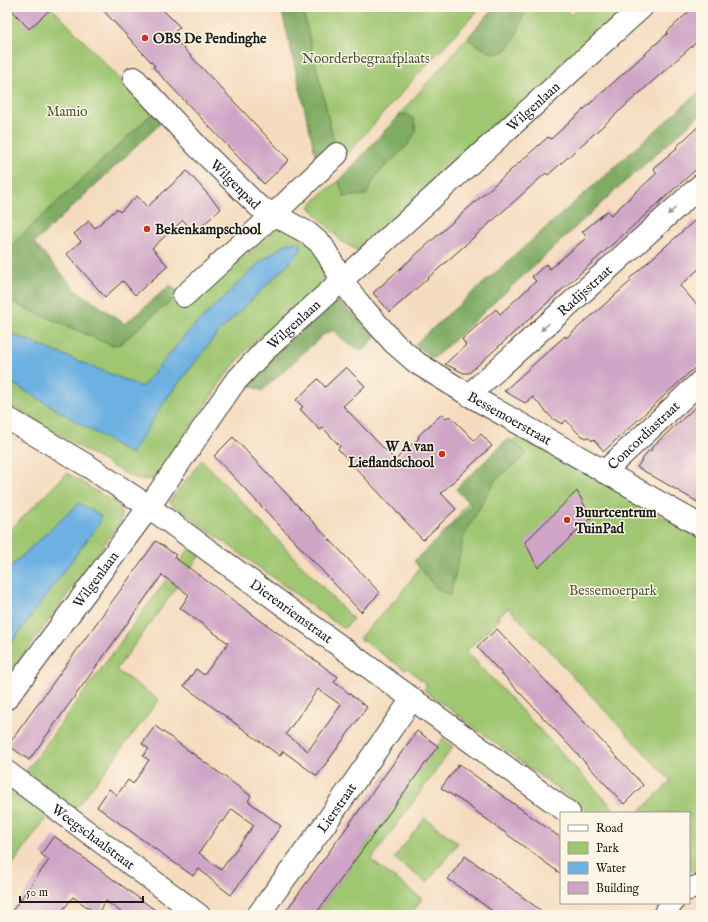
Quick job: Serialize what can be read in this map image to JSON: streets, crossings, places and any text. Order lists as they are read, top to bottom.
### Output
{
  "streets": {
    "street": [
      "Wilgenlaan",
      "Wilgenpad",
      "Radijsstraat",
      "Bessemoerstraat",
      "Concordiastraat",
      "Dierenriemstraat",
      "Lierstraat",
      "Weegschaalstraat"
    ]
  },
  "crossings": [
    ["Wilgenlaan", "Wilgenpad"],
    ["Wilgenlaan", "Bessemoerstraat"],
    ["Wilgenlaan", "Dierenriemstraat"],
    ["Wilgenpad", "Bessemoerstraat"],
    ["Radijsstraat", "Bessemoerstraat"],
    ["Bessemoerstraat", "Concordiastraat"],
    ["Dierenriemstraat", "Lierstraat"]
  ],
  "one_way": ["Radijsstraat"],
  "parks": ["Noorderbegraafplaats", "Mamio", "Bessemoerpark"],
  "places": [
    "OBS De Pendinghe",
    "Bekenkampschool",
    "W A van Lieflandschool",
    "Buurtcentrum TuinPad"
  ],
  "legend": [
    "Road",
    "Park",
    "Water",
    "Building"
  ],
  "scale_bar": "50 m"
}
